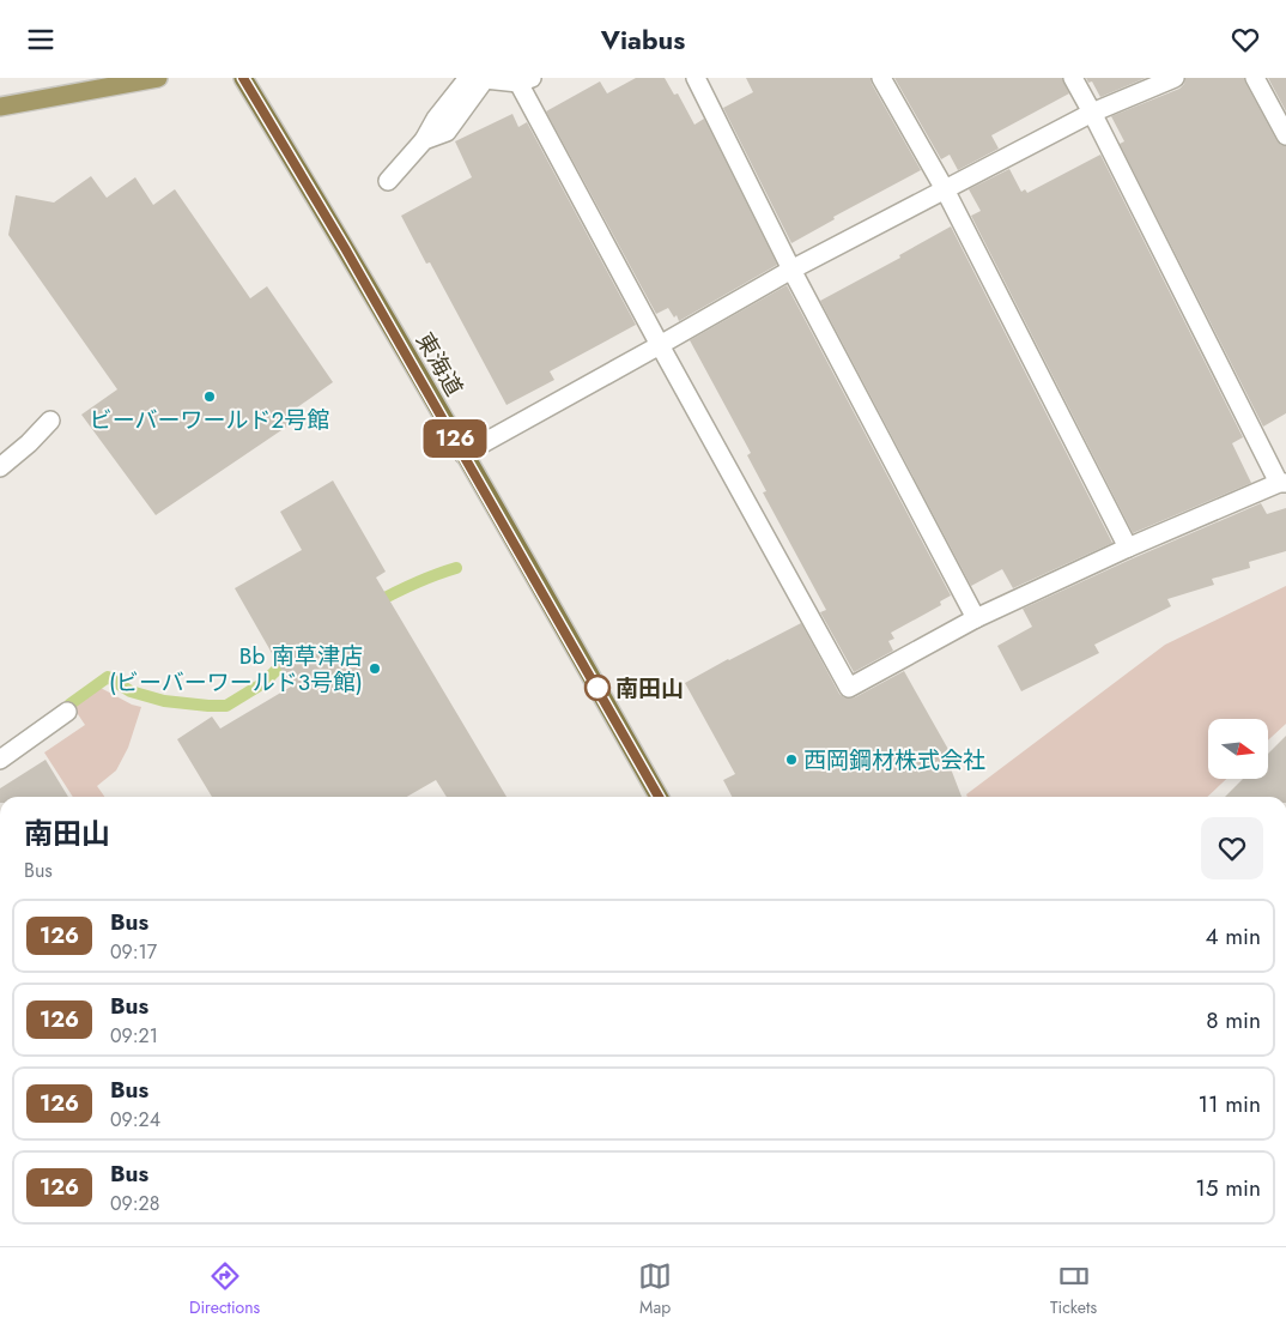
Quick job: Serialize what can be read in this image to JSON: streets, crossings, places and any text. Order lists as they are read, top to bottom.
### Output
{
  "streets": {
    "highway": ["東海道"]
  },
  "places": [
    "ビーバーワールド2号館",
    "Bb 南草津店 (ビーバーワールド3号館)",
    "南田山",
    "西岡鋼材株式会社"
  ],
  "lines": ["bus line 126"],
  "north": "right",
  "page": {
    "header": "Viabus",
    "on_map": "126",
    "heading": ["南田山", "Bus"],
    "list": [
      {
        "mark": "126",
        "name": "Bus",
        "note": "09:17",
        "value": "4 min"
      },
      {
        "mark": "126",
        "name": "Bus",
        "note": "09:21",
        "value": "8 min"
      },
      {
        "mark": "126",
        "name": "Bus",
        "note": "09:24",
        "value": "11 min"
      },
      {
        "mark": "126",
        "name": "Bus",
        "note": "09:28",
        "value": "15 min"
      }
    ],
    "tabs": ["Directions", "Map", "Tickets"]
  }
}
